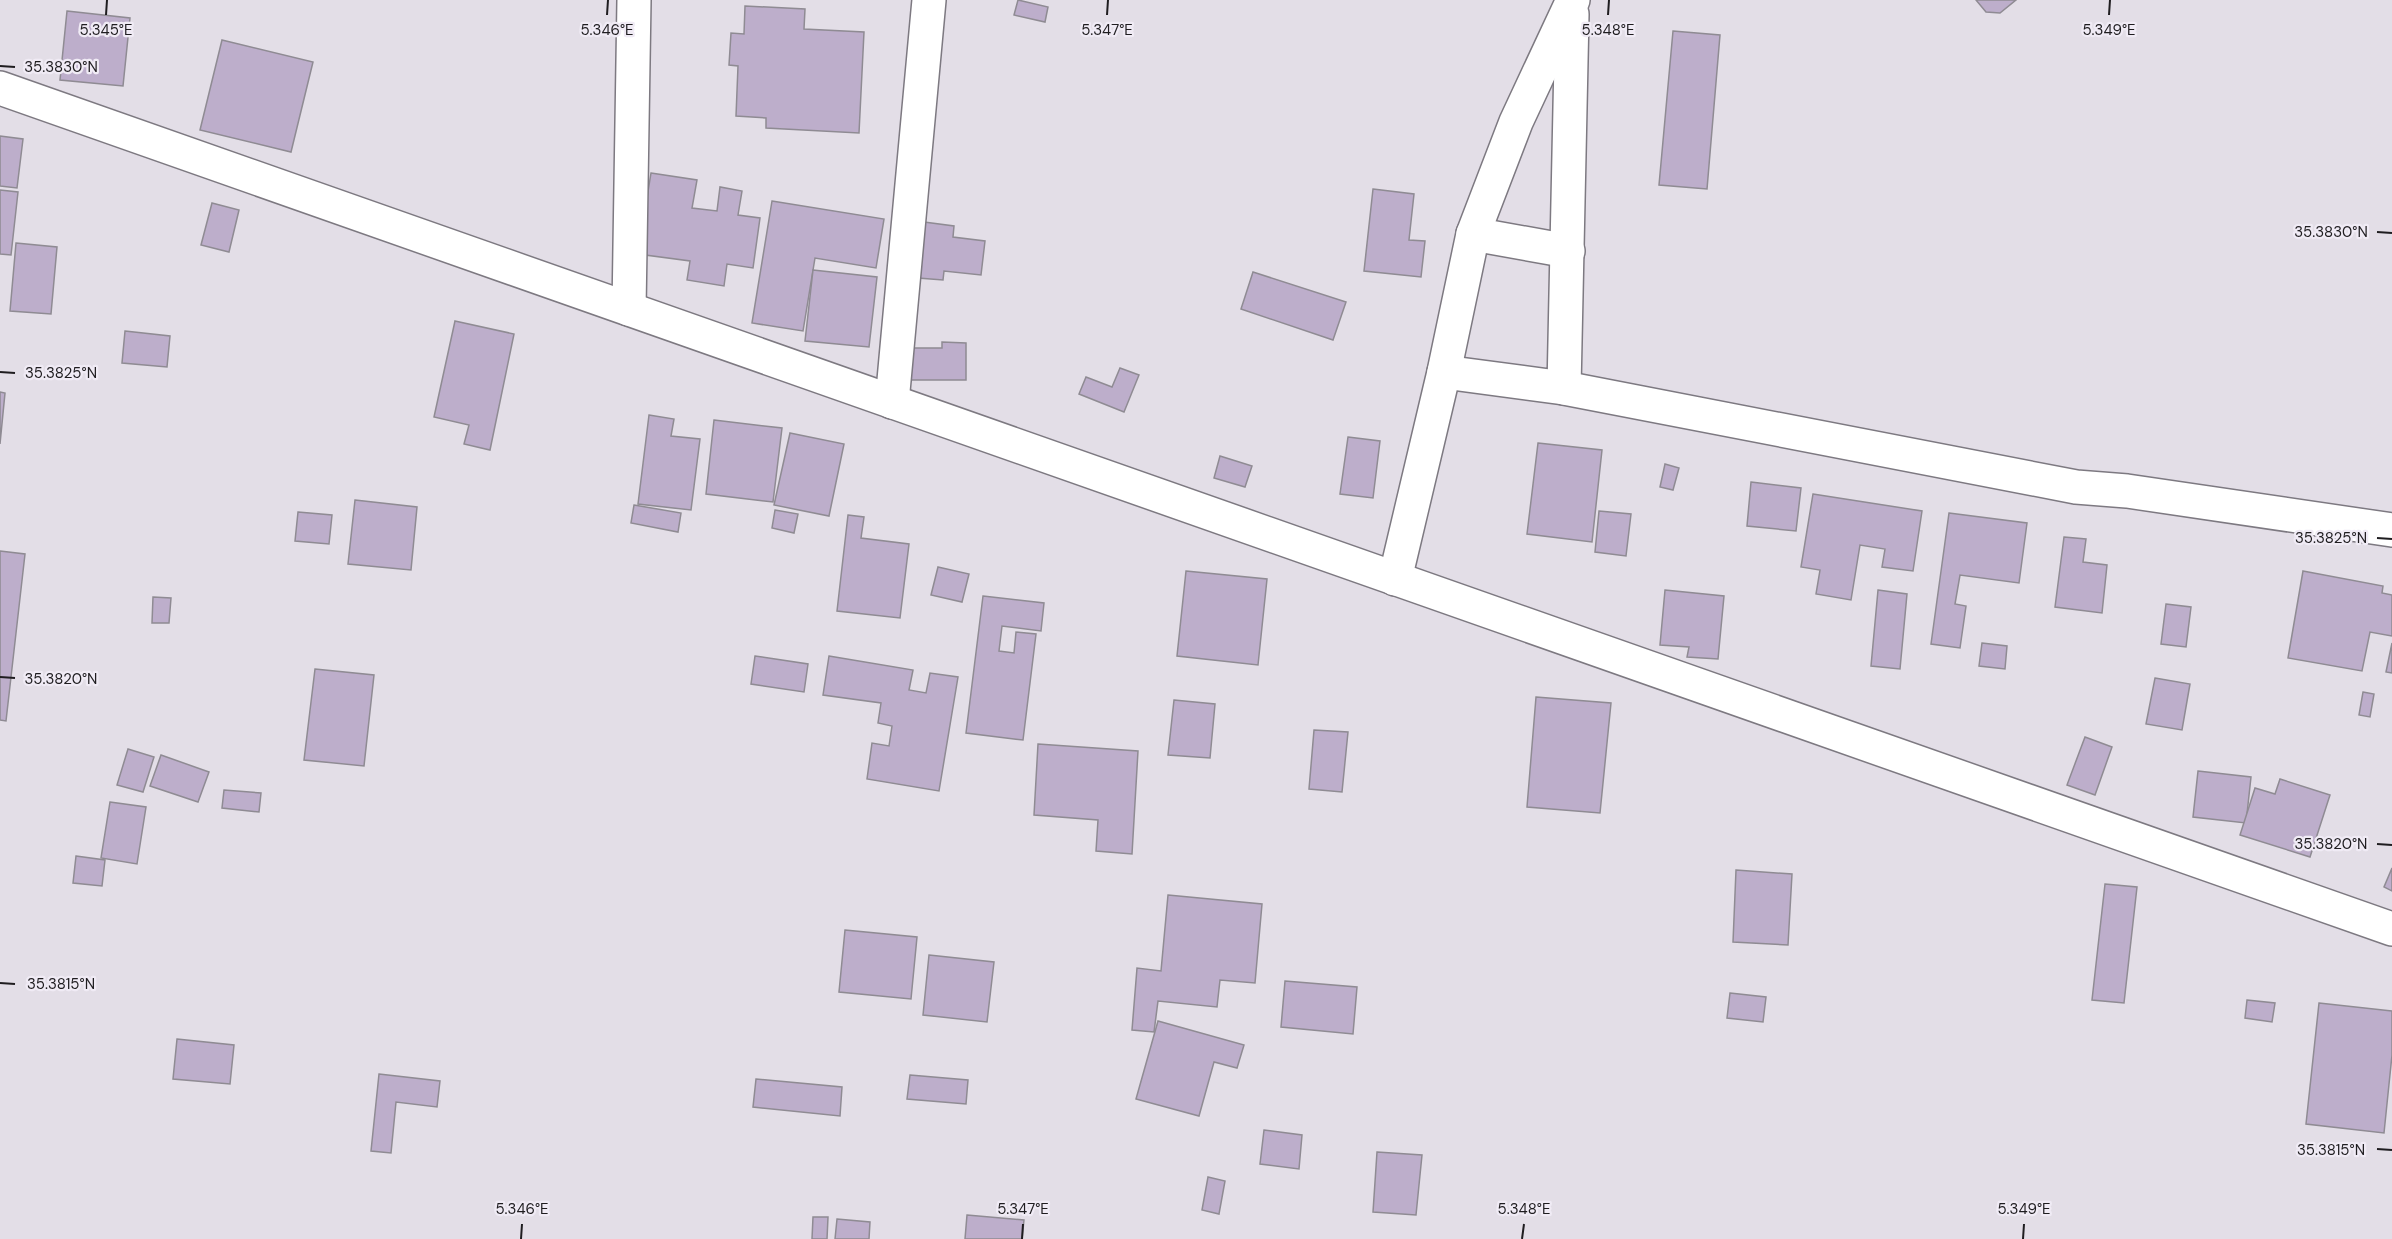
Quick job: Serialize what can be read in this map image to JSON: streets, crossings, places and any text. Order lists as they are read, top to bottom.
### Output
{
  "coordinates": [
    "5.345°E",
    "5.346°E",
    "5.347°E",
    "5.348°E",
    "5.349°E",
    "35.3830°N",
    "35.3825°N",
    "35.3820°N",
    "35.3815°N"
  ]
}
